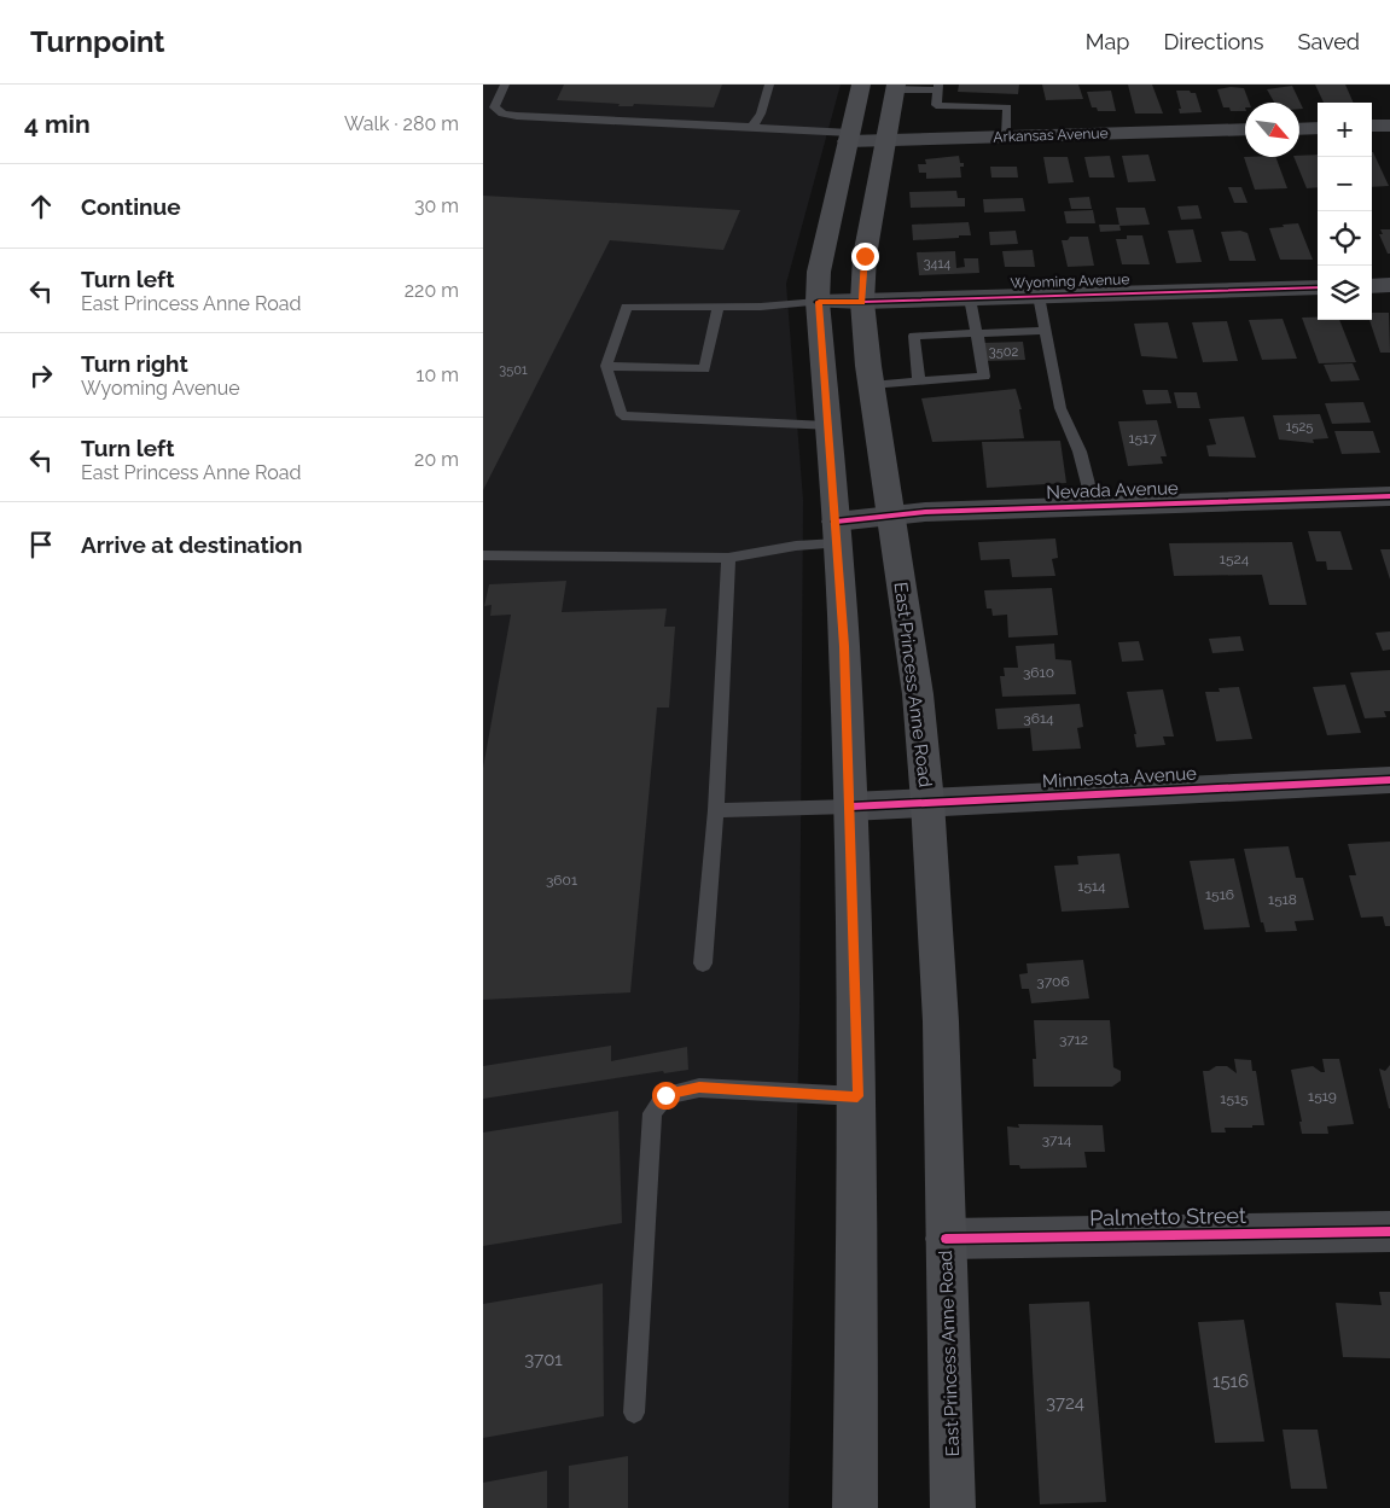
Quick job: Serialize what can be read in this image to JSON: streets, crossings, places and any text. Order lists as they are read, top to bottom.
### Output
{
  "streets": {
    "main road": ["East Princess Anne Road"],
    "street": [
      "Arkansas Avenue",
      "Wyoming Avenue",
      "Nevada Avenue",
      "Minnesota Avenue",
      "Palmetto Street"
    ]
  },
  "crossings": [
    ["Arkansas Avenue", "East Princess Anne Road"],
    ["Wyoming Avenue", "East Princess Anne Road"],
    ["Nevada Avenue", "East Princess Anne Road"],
    ["East Princess Anne Road", "Minnesota Avenue"],
    ["East Princess Anne Road", "Palmetto Street"]
  ],
  "house_numbers": [
    "3414",
    "3502",
    "3501",
    "1525",
    "1517",
    "1524",
    "3610",
    "3614",
    "3601",
    "1514",
    "1516",
    "1518",
    "3706",
    "3712",
    "1519",
    "1515",
    "3714",
    "3701",
    "1516",
    "3724"
  ],
  "north": "bottom right",
  "page": {
    "header": "Turnpoint",
    "nav": ["Map", "Directions", "Saved"],
    "heading": ["4 min", "Walk · 280 m"],
    "map_buttons": ["+", "−"],
    "list": [
      ["Continue", "30 m"],
      ["Turn left", "East Princess Anne Road", "220 m"],
      ["Turn right", "Wyoming Avenue", "10 m"],
      ["Turn left", "East Princess Anne Road", "20 m"],
      "Arrive at destination"
    ]
  }
}
